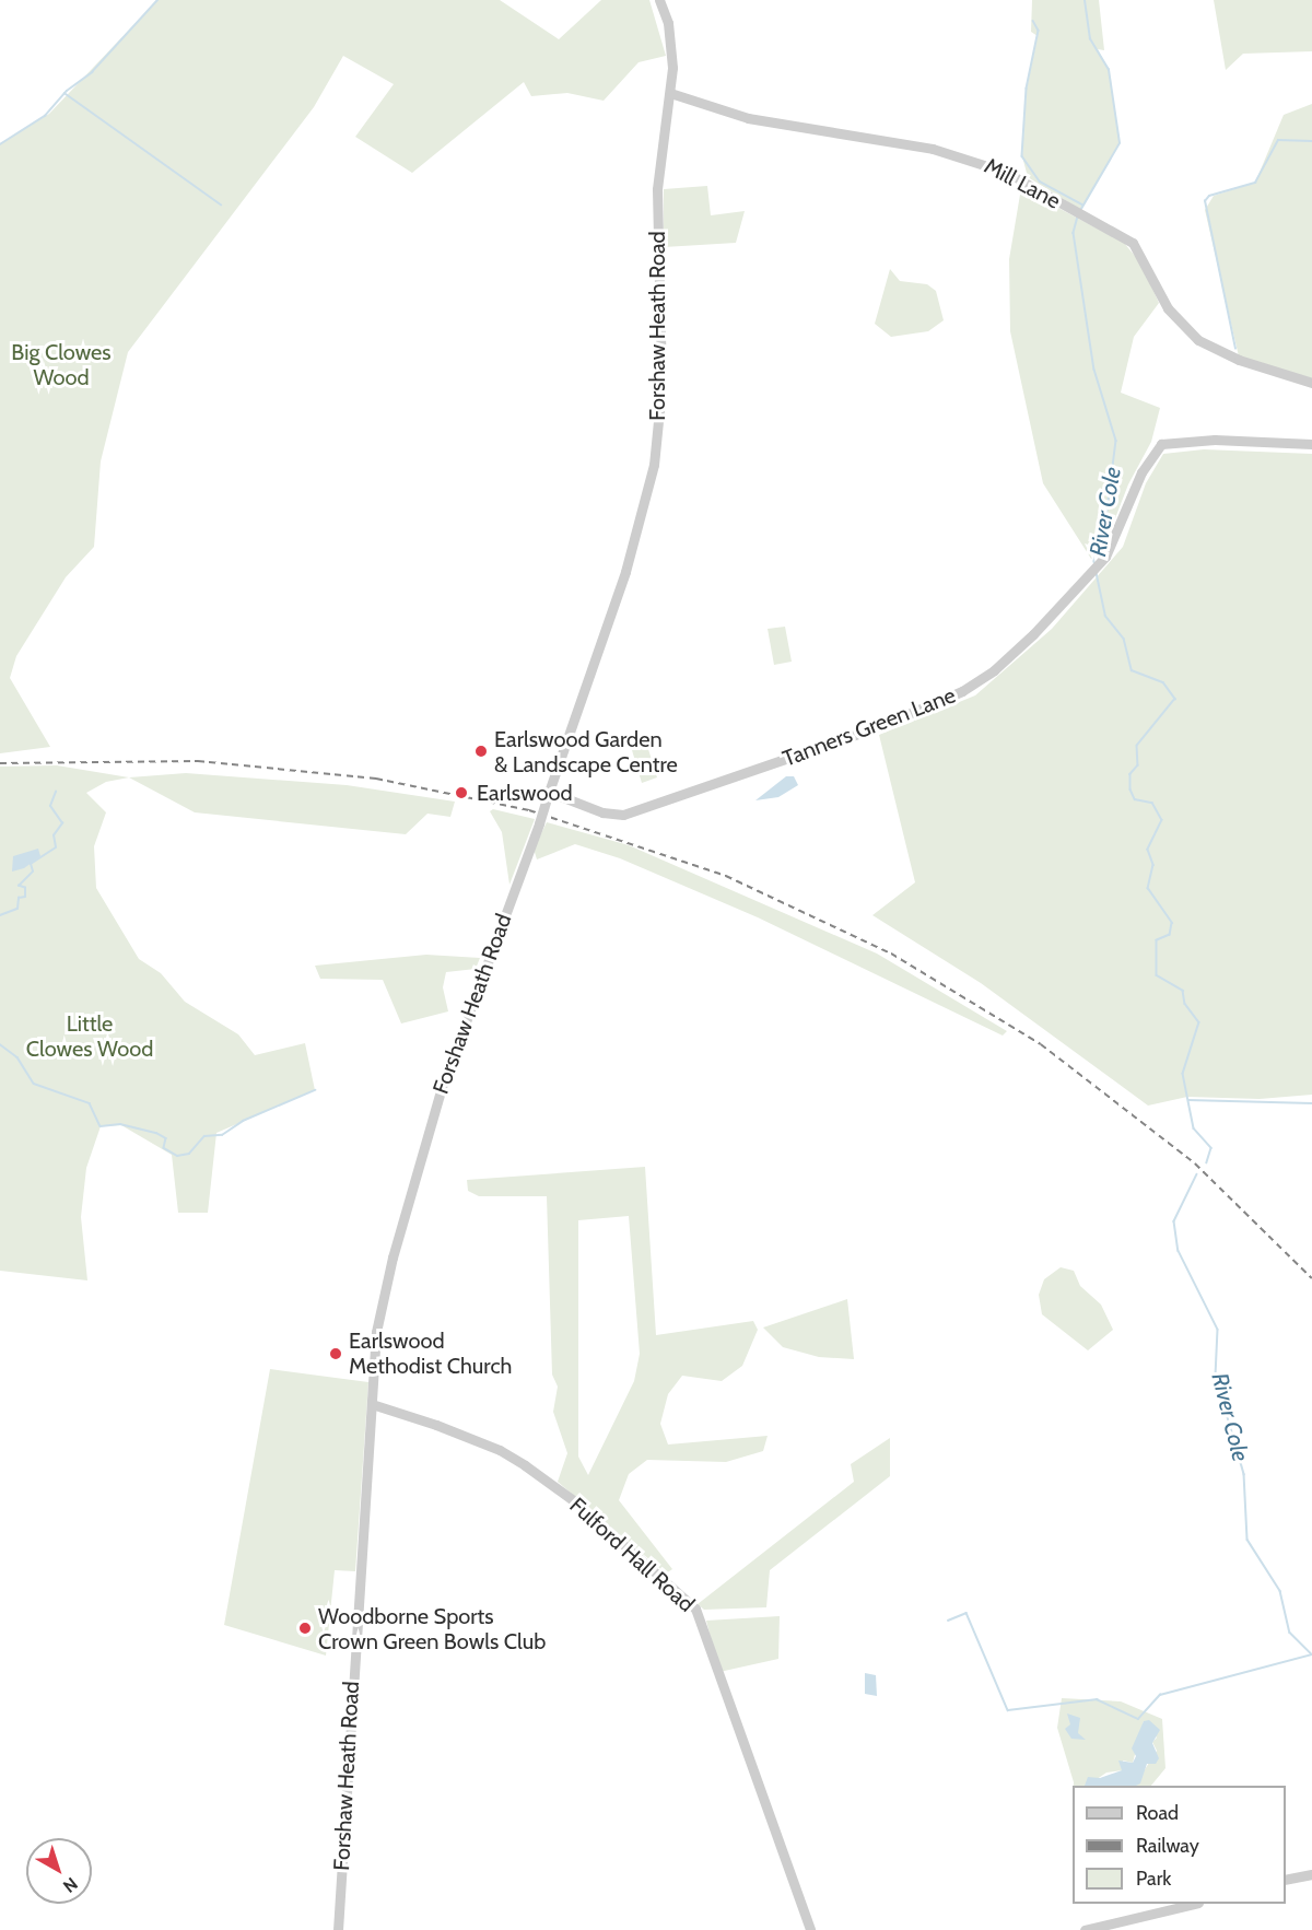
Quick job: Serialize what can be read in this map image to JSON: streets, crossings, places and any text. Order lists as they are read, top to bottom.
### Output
{
  "streets": {
    "street": [
      "Mill Lane",
      "Forshaw Heath Road",
      "Tanners Green Lane",
      "Fulford Hall Road"
    ]
  },
  "crossings": [
    ["Mill Lane", "Forshaw Heath Road"],
    ["Forshaw Heath Road", "Tanners Green Lane"],
    ["Forshaw Heath Road", "Fulford Hall Road"]
  ],
  "water": ["River Cole"],
  "parks": ["Big Clowes Wood", "Little Clowes Wood"],
  "places": [
    "Earlswood Garden & Landscape Centre",
    "Earlswood",
    "Earlswood Methodist Church",
    "Woodborne Sports Crown Green Bowls Club"
  ],
  "legend": ["Road", "Railway", "Park"],
  "north": "bottom right"
}
